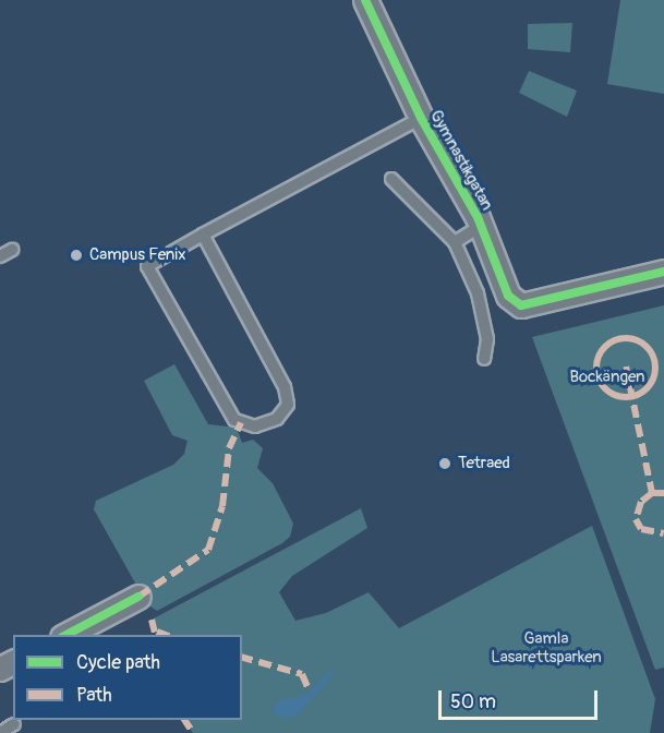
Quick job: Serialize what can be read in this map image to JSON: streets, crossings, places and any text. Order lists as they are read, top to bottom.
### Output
{
  "streets": {
    "street": ["Gymnastikgatan"]
  },
  "parks": ["Bockängen", "Gamla Lasarettsparken"],
  "places": ["Campus Fenix", "Tetraed"],
  "legend": ["Cycle path", "Path"],
  "scale_bar": "50 m"
}
